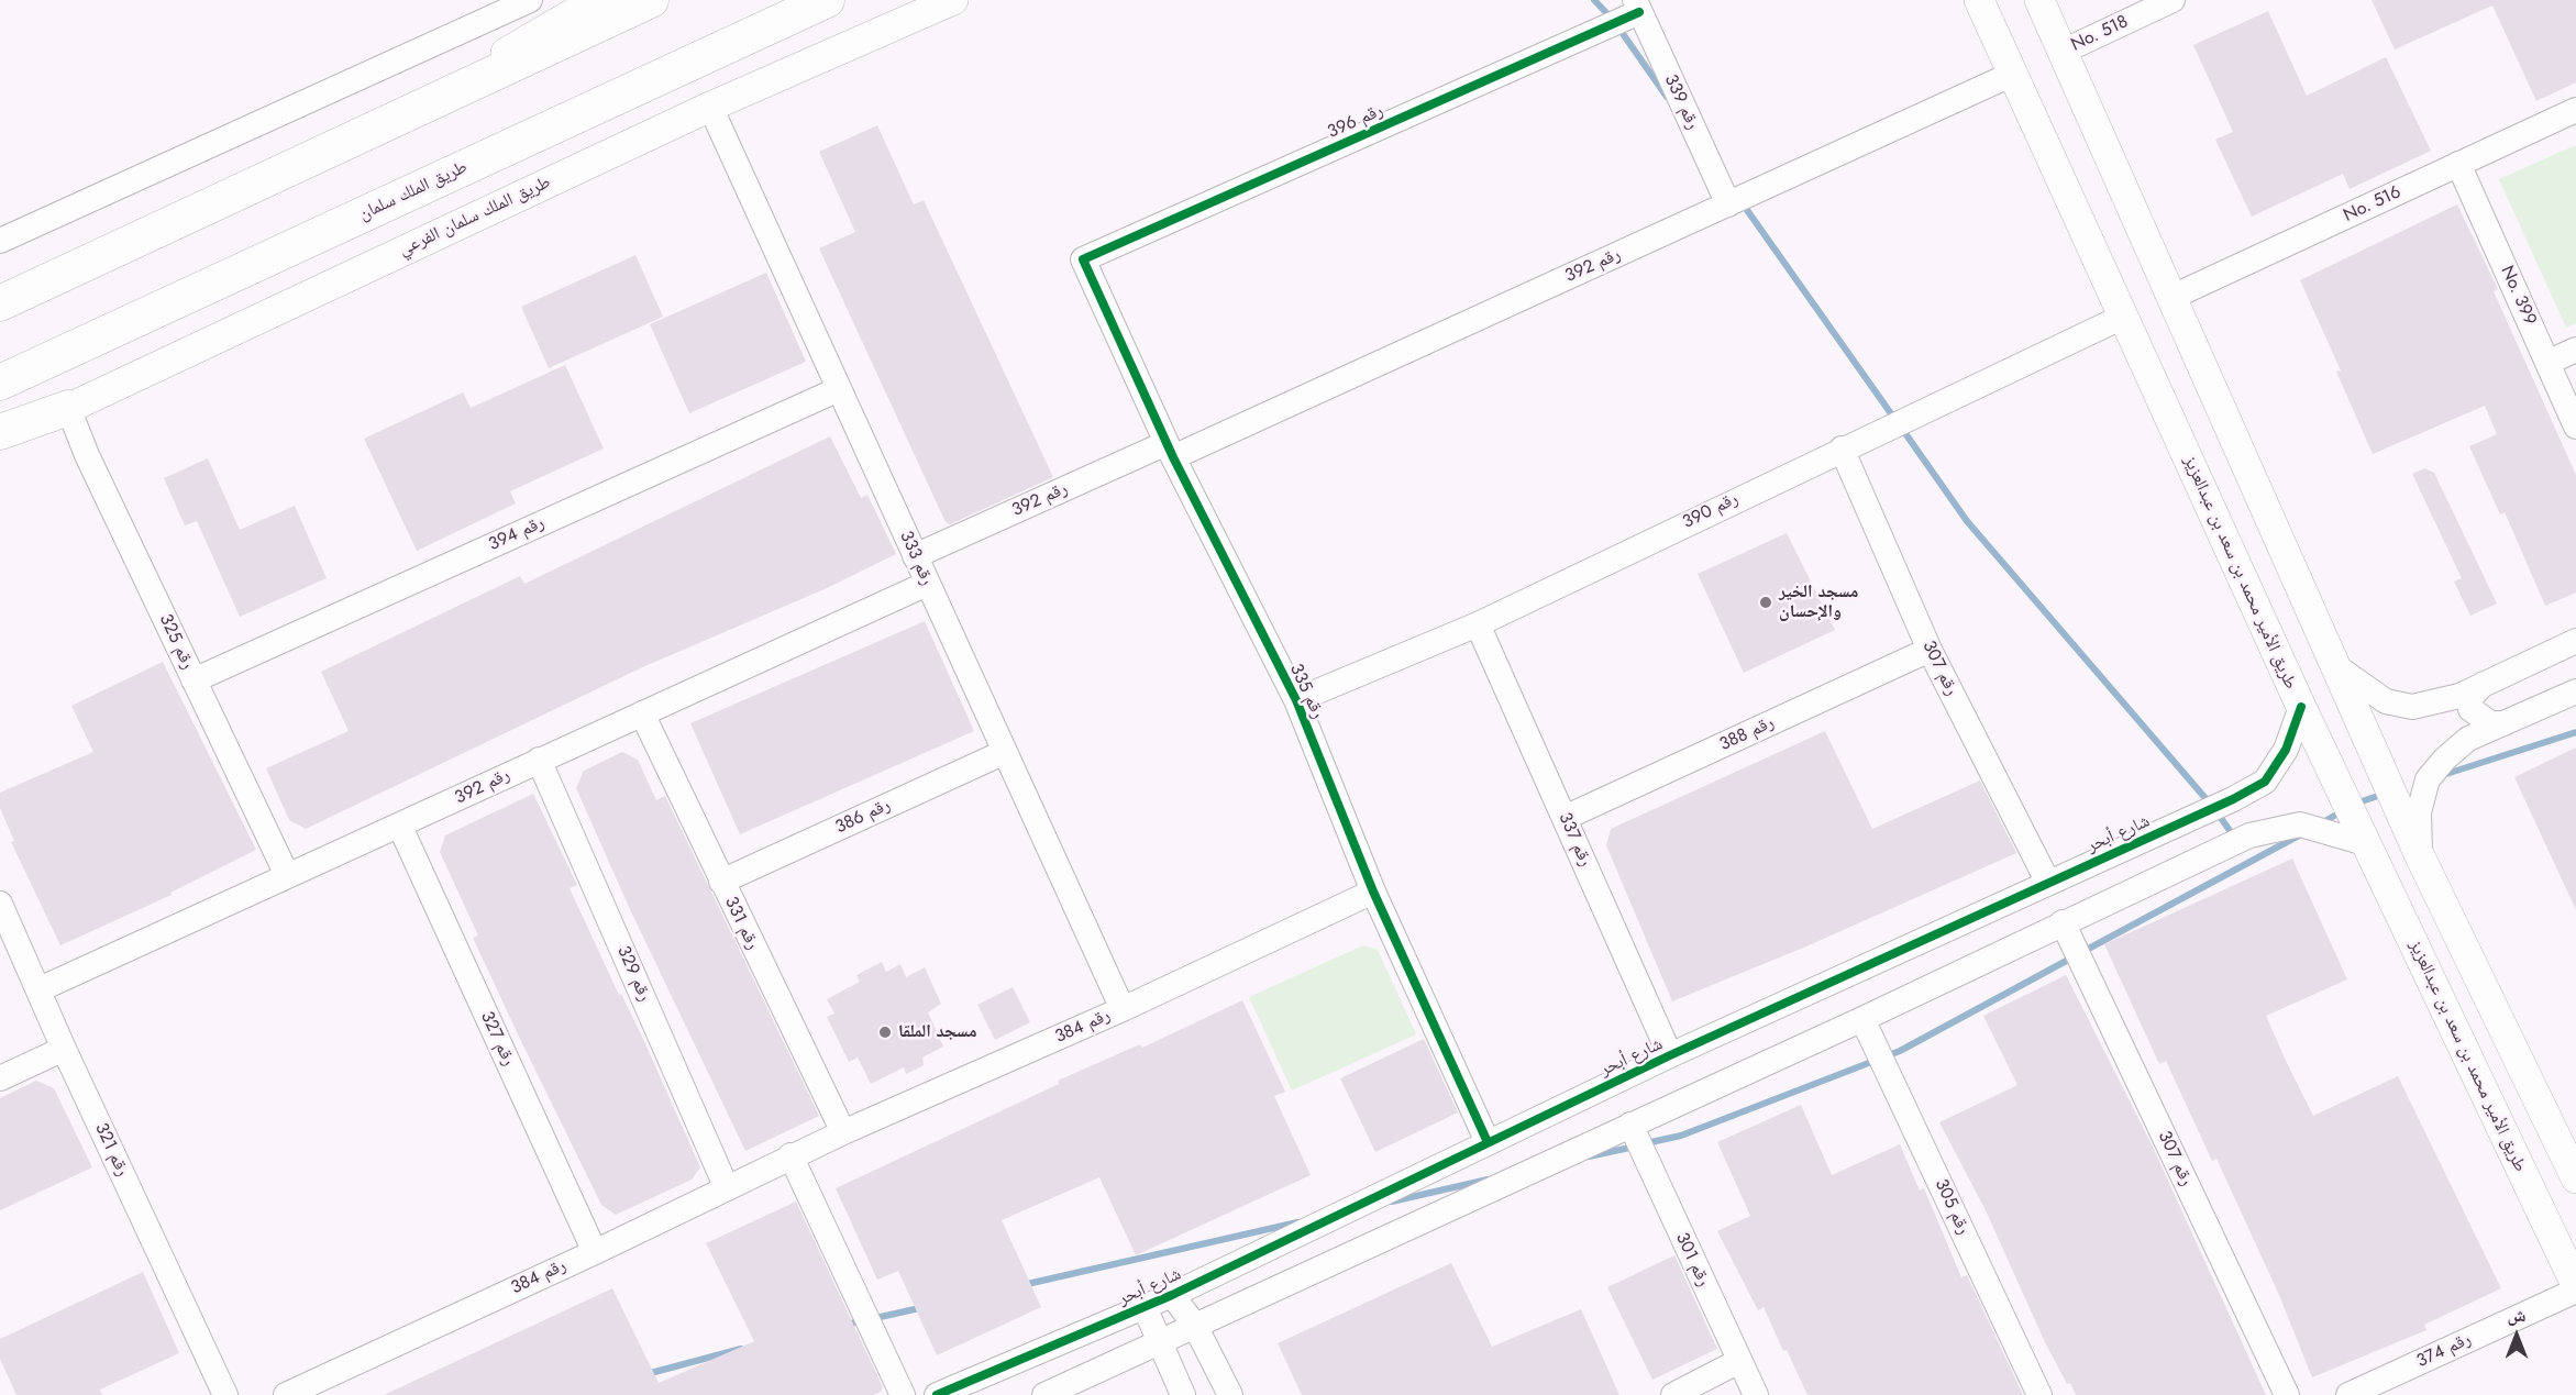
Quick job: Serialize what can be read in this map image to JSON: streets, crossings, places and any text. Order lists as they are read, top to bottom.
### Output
{
  "streets": {
    "highway": ["طريق الملك سلمان"],
    "main road": ["طريق الملك سلمان الفرعي", "طريق الأمير محمد بن سعد بن عبدالعزيز"],
    "street": [
      "No. 518",
      "رقم 339",
      "رقم 396",
      "No. 516",
      "رقم 392",
      "No. 399",
      "رقم 390",
      "رقم 394",
      "رقم 333",
      "رقم 325",
      "رقم 307",
      "رقم 335",
      "رقم 388",
      "رقم 386",
      "شارع أبحر",
      "رقم 337",
      "رقم 331",
      "رقم 329",
      "رقم 384",
      "رقم 327",
      "رقم 321",
      "رقم 305",
      "رقم 301",
      "رقم 374"
    ]
  },
  "crossings": [
    ["رقم 339", "رقم 396"],
    ["رقم 339", "رقم 392"],
    ["رقم 396", "رقم 335"],
    ["No. 516", "No. 399"],
    ["طريق الملك سلمان الفرعي", "رقم 333"],
    ["طريق الملك سلمان الفرعي", "رقم 325"],
    ["رقم 392", "رقم 333"],
    ["رقم 392", "طريق الأمير محمد بن سعد بن عبدالعزيز"],
    ["رقم 392", "رقم 325"],
    ["رقم 392", "رقم 335"],
    ["رقم 392", "رقم 331"],
    ["رقم 392", "رقم 329"],
    ["رقم 392", "رقم 327"],
    ["رقم 392", "رقم 321"],
    ["رقم 390", "طريق الأمير محمد بن سعد بن عبدالعزيز"],
    ["رقم 390", "رقم 307"],
    ["رقم 390", "رقم 335"],
    ["رقم 390", "رقم 337"],
    ["رقم 394", "رقم 333"],
    ["رقم 394", "رقم 325"],
    ["رقم 333", "رقم 386"],
    ["رقم 333", "رقم 384"],
    ["طريق الأمير محمد بن سعد بن عبدالعزيز", "شارع أبحر"],
    ["رقم 307", "رقم 388"],
    ["رقم 307", "شارع أبحر"],
    ["رقم 335", "شارع أبحر"],
    ["رقم 335", "رقم 384"],
    ["رقم 388", "رقم 337"],
    ["رقم 386", "رقم 331"],
    ["شارع أبحر", "رقم 337"],
    ["رقم 331", "رقم 384"],
    ["رقم 329", "رقم 384"],
    ["رقم 384", "رقم 327"]
  ],
  "places": ["مسجد الخير والإحسان", "مسجد الملقا"],
  "north": "top"
}
